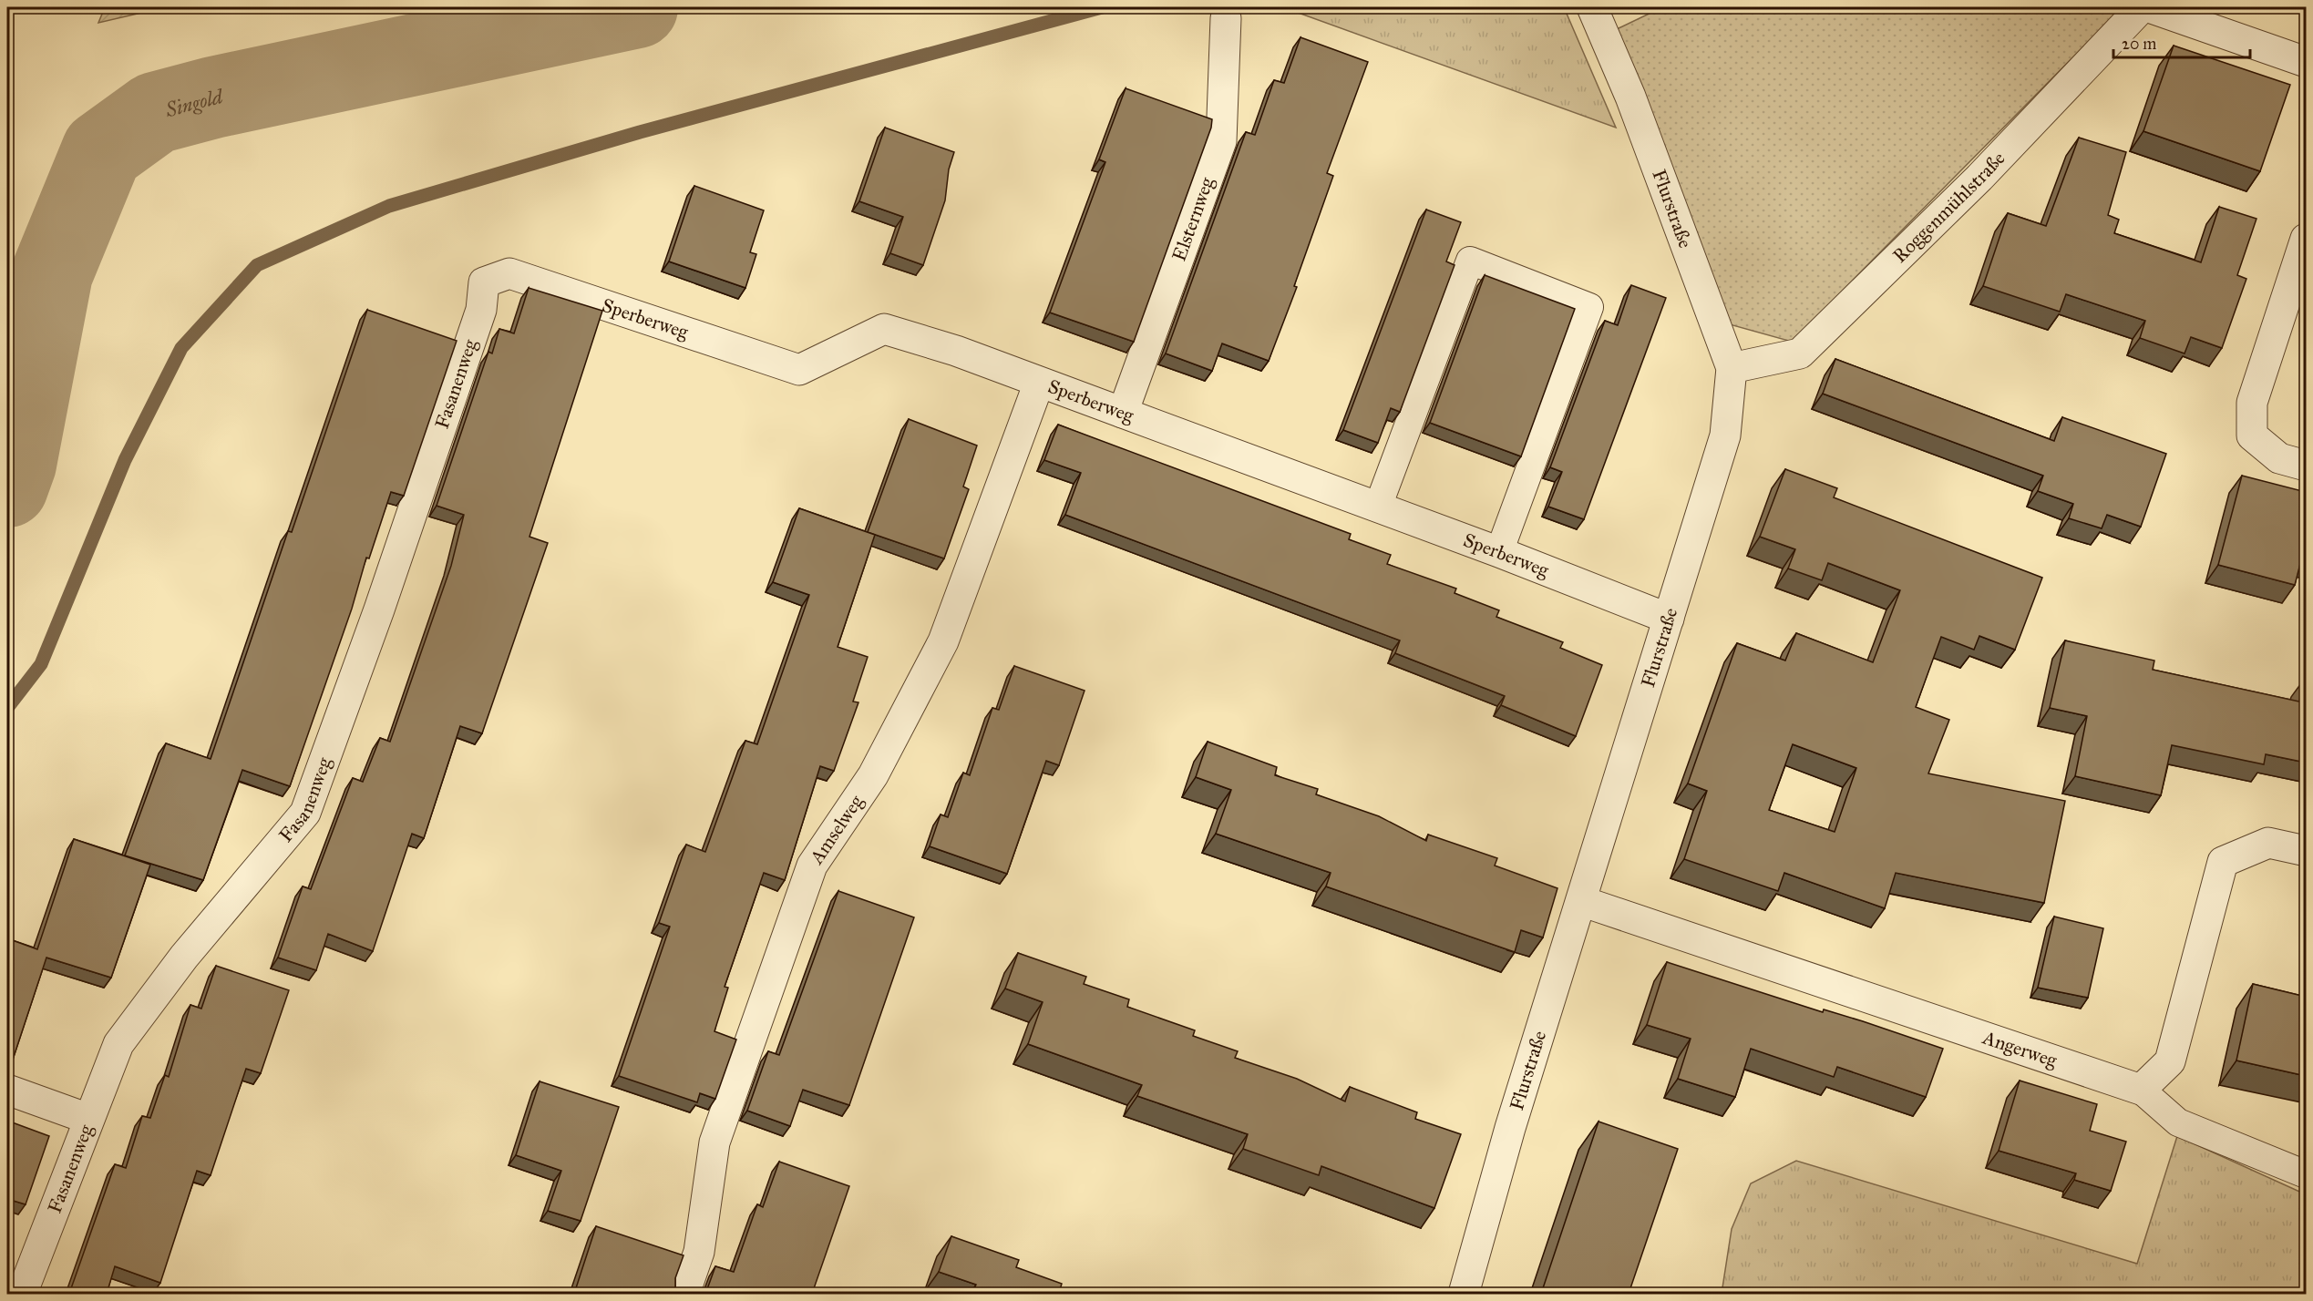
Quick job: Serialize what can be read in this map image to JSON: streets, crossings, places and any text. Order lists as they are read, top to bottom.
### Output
{
  "streets": {
    "street": [
      "Roggenmühlstraße",
      "Flurstraße",
      "Elsternweg",
      "Sperberweg",
      "Fasanenweg",
      "Amselweg",
      "Angerweg"
    ]
  },
  "crossings": [
    ["Roggenmühlstraße", "Flurstraße"],
    ["Flurstraße", "Sperberweg"],
    ["Flurstraße", "Angerweg"],
    ["Elsternweg", "Sperberweg"],
    ["Sperberweg", "Fasanenweg"],
    ["Sperberweg", "Amselweg"]
  ],
  "water": ["Singold"],
  "scale_bar": "20 m"
}
